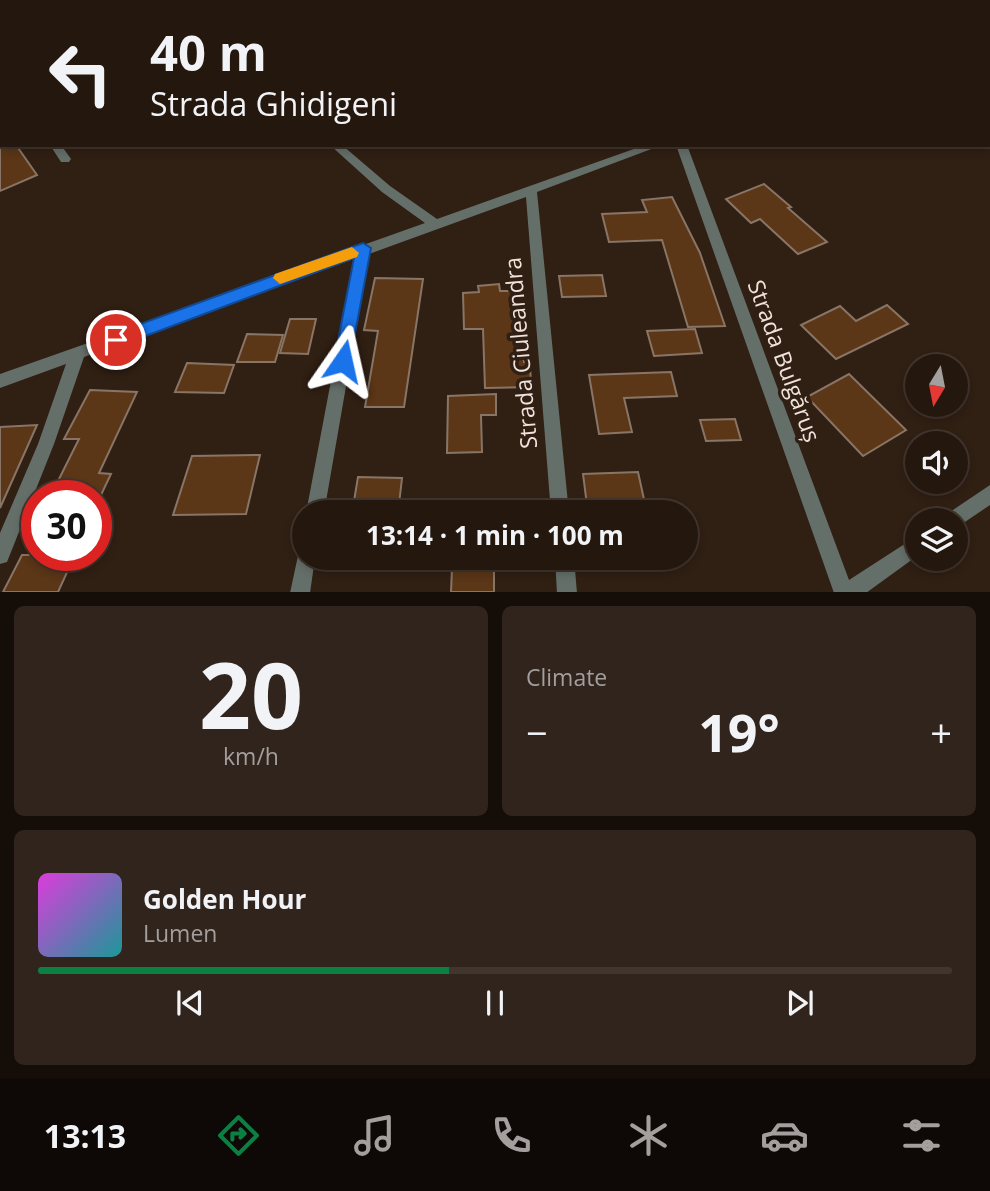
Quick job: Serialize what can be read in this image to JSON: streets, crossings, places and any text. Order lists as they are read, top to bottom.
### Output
{
  "streets": {
    "street": ["Strada Ciuleandra", "Strada Bulgăruș"]
  },
  "north": "bottom",
  "page": {
    "turn": ["40 m", "Strada Ghidigeni"],
    "limit": "30",
    "trip": "13:14 · 1 min · 100 m",
    "tile": [
      ["20", "km/h"],
      "Climate"
    ],
    "heat": ["−", "19°", "+"],
    "song": ["Golden Hour", "Lumen"],
    "tabs": "13:13"
  }
}
